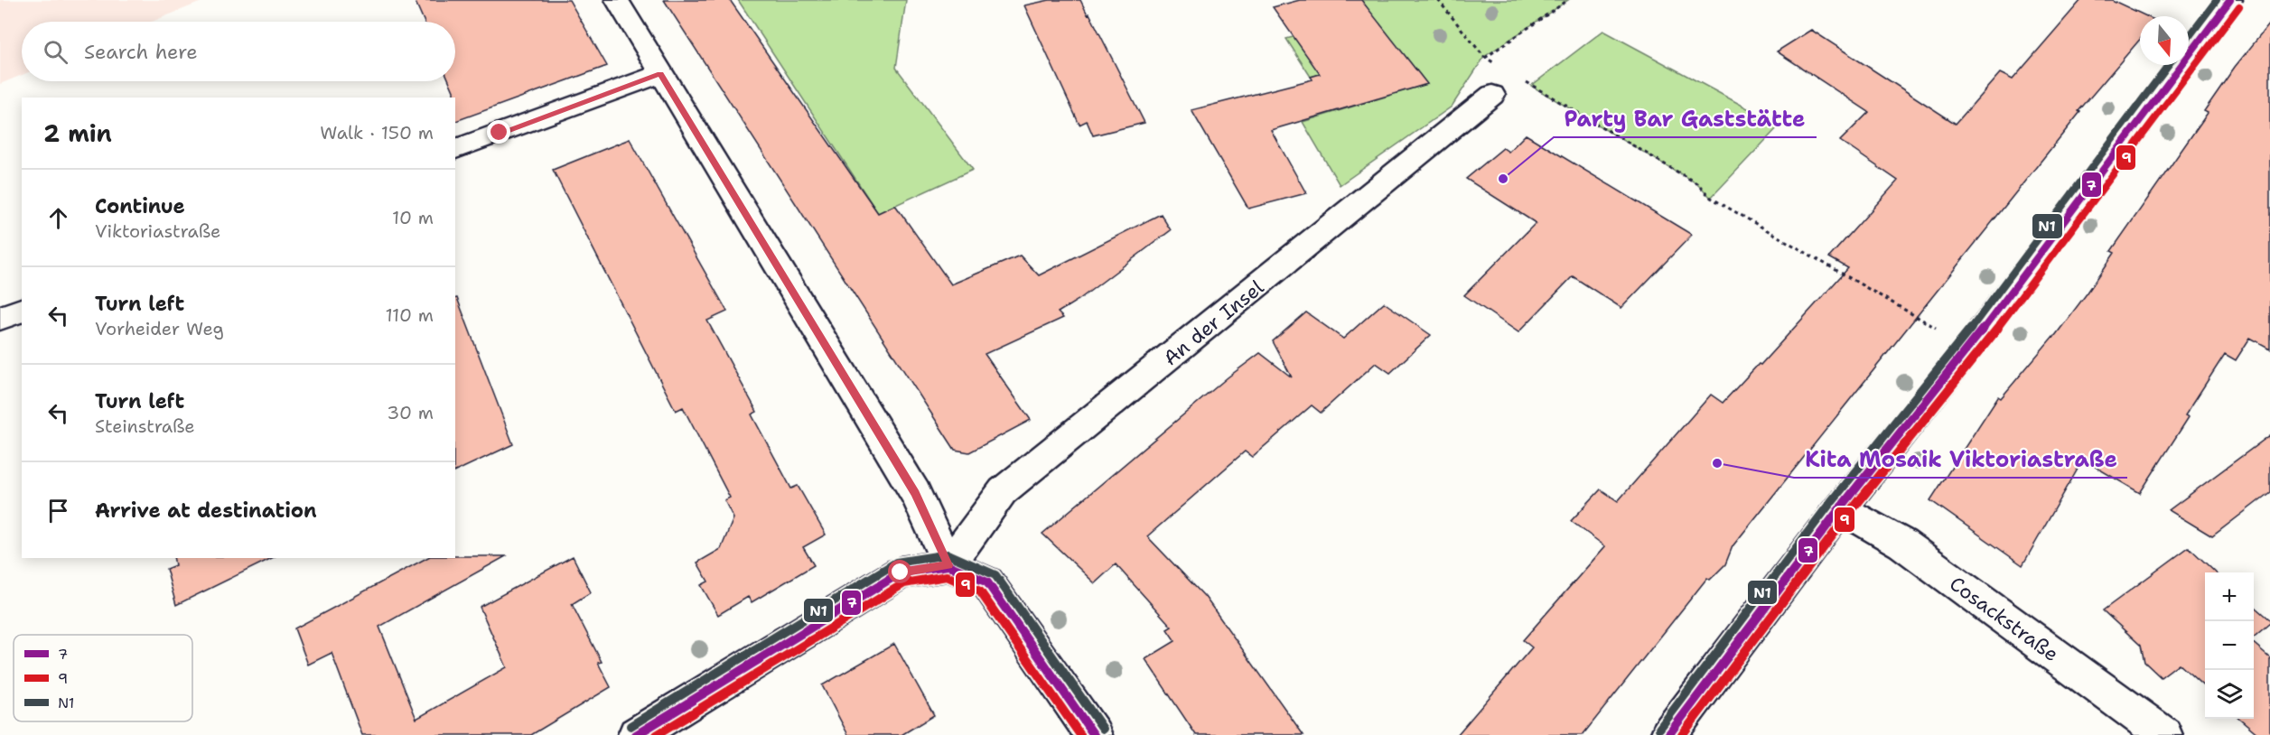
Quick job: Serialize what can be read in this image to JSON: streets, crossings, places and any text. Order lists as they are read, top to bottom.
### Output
{
  "streets": {
    "street": ["An der Insel", "Cosackstraße"]
  },
  "places": ["Party Bar Gaststätte", "Kita Mosaik Viktoriastraße"],
  "lines": ["transit line 7", "transit line N1", "transit line 9"],
  "legend": ["7", "9", "N1"],
  "north": "bottom",
  "page": {
    "search": "Search here",
    "heading": ["2 min", "Walk · 150 m"],
    "list": [
      ["Continue", "Viktoriastraße", "10 m"],
      ["Turn left", "Vorheider Weg", "110 m"],
      ["Turn left", "Steinstraße", "30 m"],
      "Arrive at destination"
    ],
    "map_buttons": ["+", "−"]
  }
}
